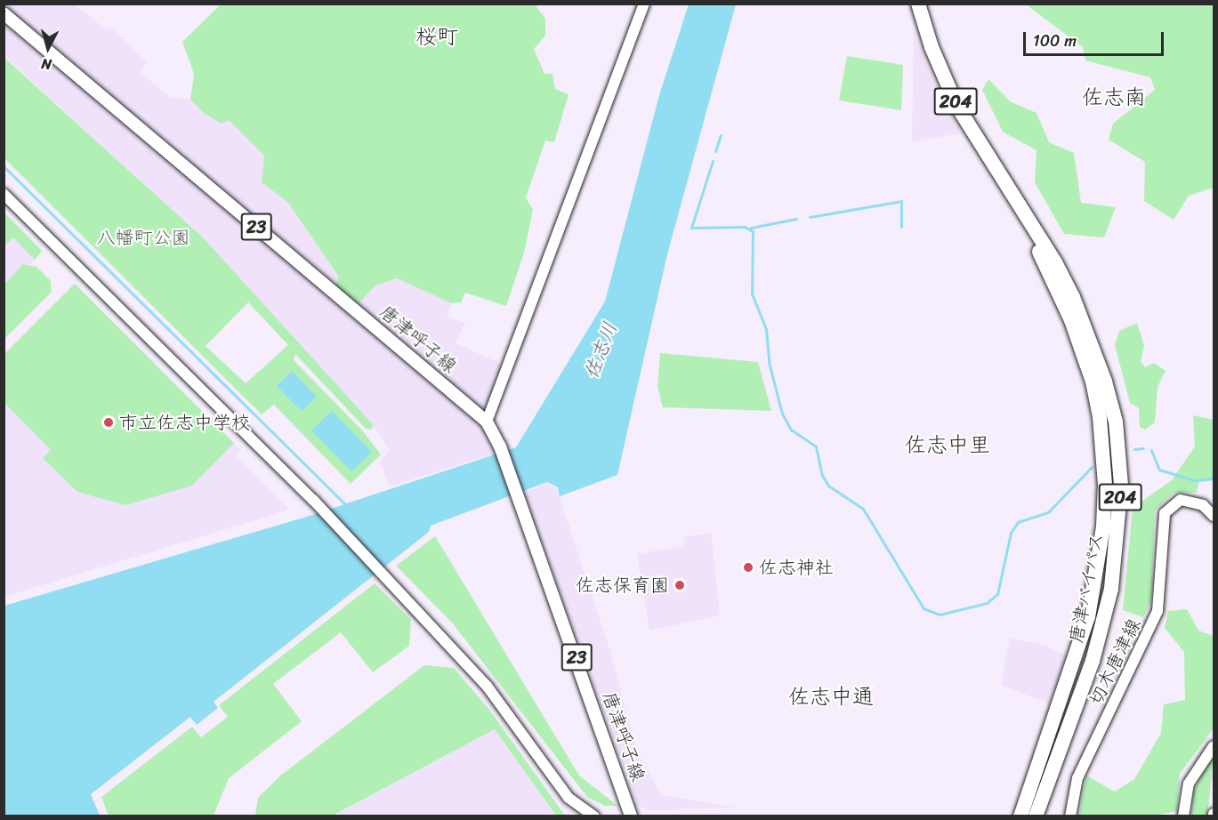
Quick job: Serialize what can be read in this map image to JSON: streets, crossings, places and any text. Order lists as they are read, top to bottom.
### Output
{
  "streets": {
    "highway": ["204", "唐津バイパス"],
    "main road": ["23", "唐津呼子線"],
    "street": ["切木唐津線"]
  },
  "districts": [
    "桜町",
    "佐志南",
    "佐志中里",
    "佐志中通"
  ],
  "water": ["佐志川"],
  "parks": ["八幡町公園"],
  "places": ["市立佐志中学校", "佐志神社", "佐志保育園"],
  "scale_bar": "100 m",
  "north": "bottom"
}
